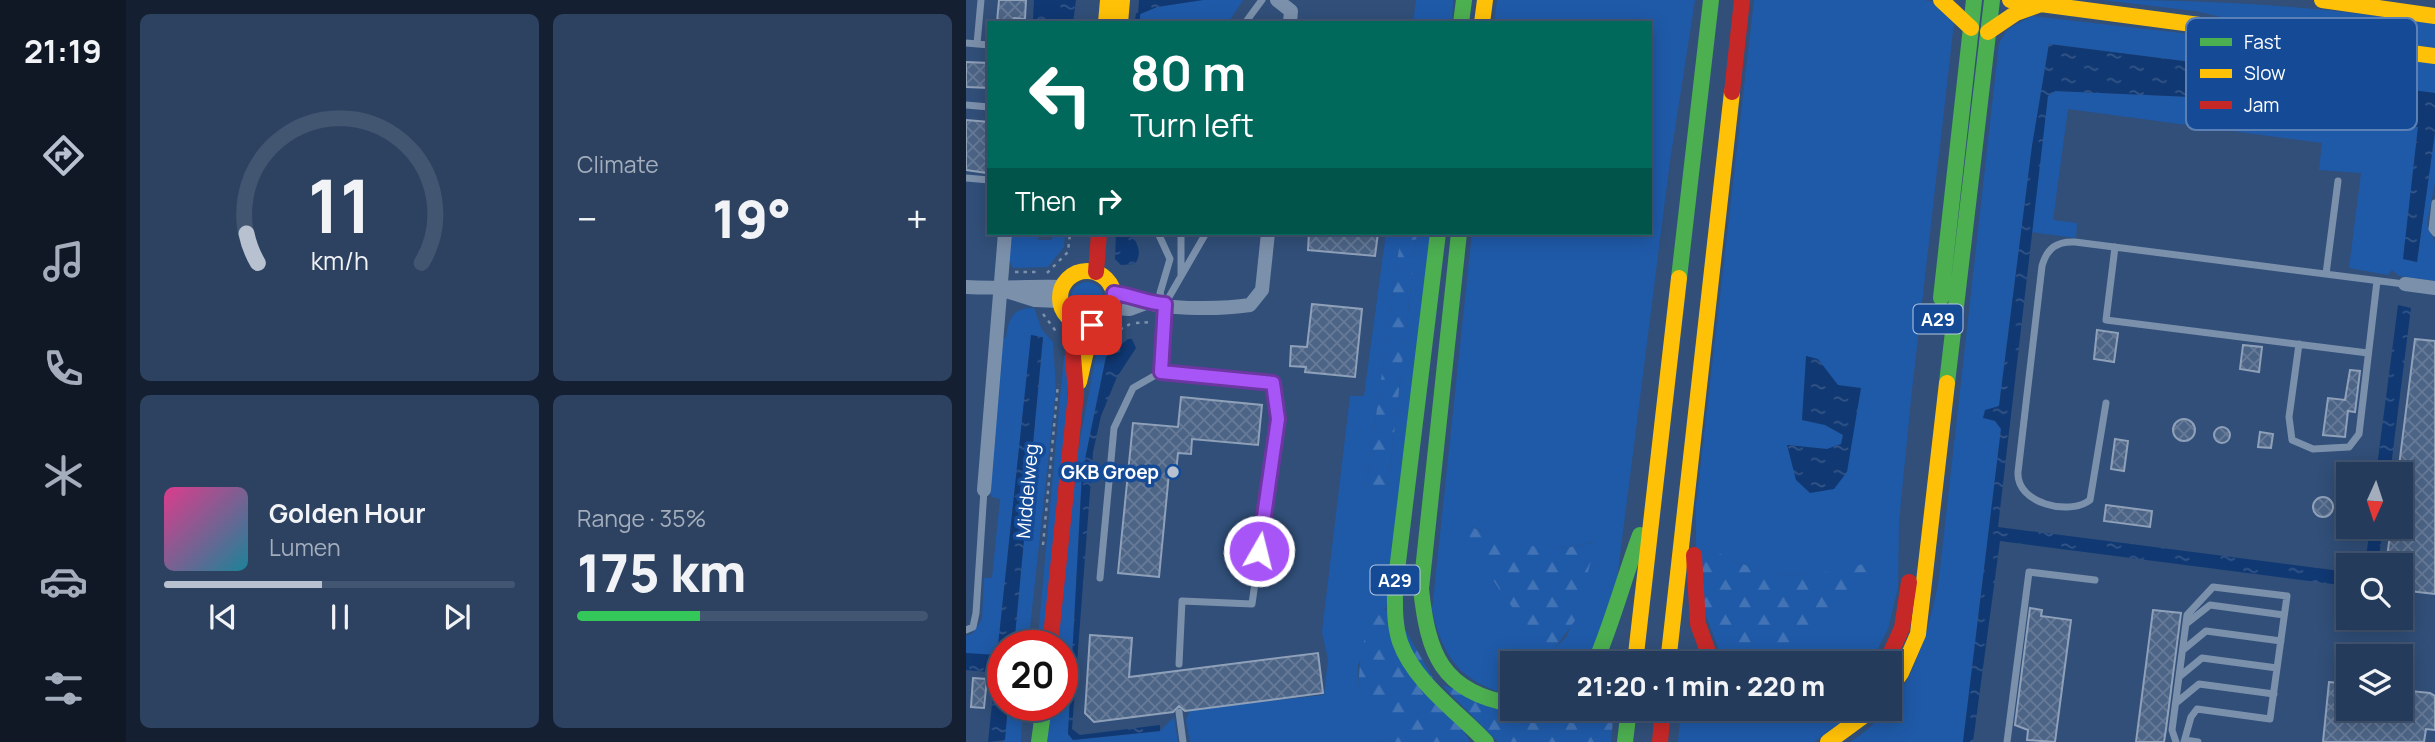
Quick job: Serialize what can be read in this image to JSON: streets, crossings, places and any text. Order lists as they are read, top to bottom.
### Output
{
  "streets": {
    "main road": ["A29", "Middelweg"]
  },
  "places": ["GKB Groep"],
  "legend": ["Fast", "Slow", "Jam"],
  "north": "bottom",
  "page": {
    "tabs": "21:19",
    "tile": [
      "Climate",
      ["Range · 35%", "175 km"]
    ],
    "turn": ["80 m", "Turn left"],
    "then": "Then",
    "heat": ["−", "19°", "+"],
    "song": ["Golden Hour", "Lumen"],
    "limit": "20",
    "trip": "21:20 · 1 min · 220 m",
    "gauge": ["11", "km/h"]
  }
}
